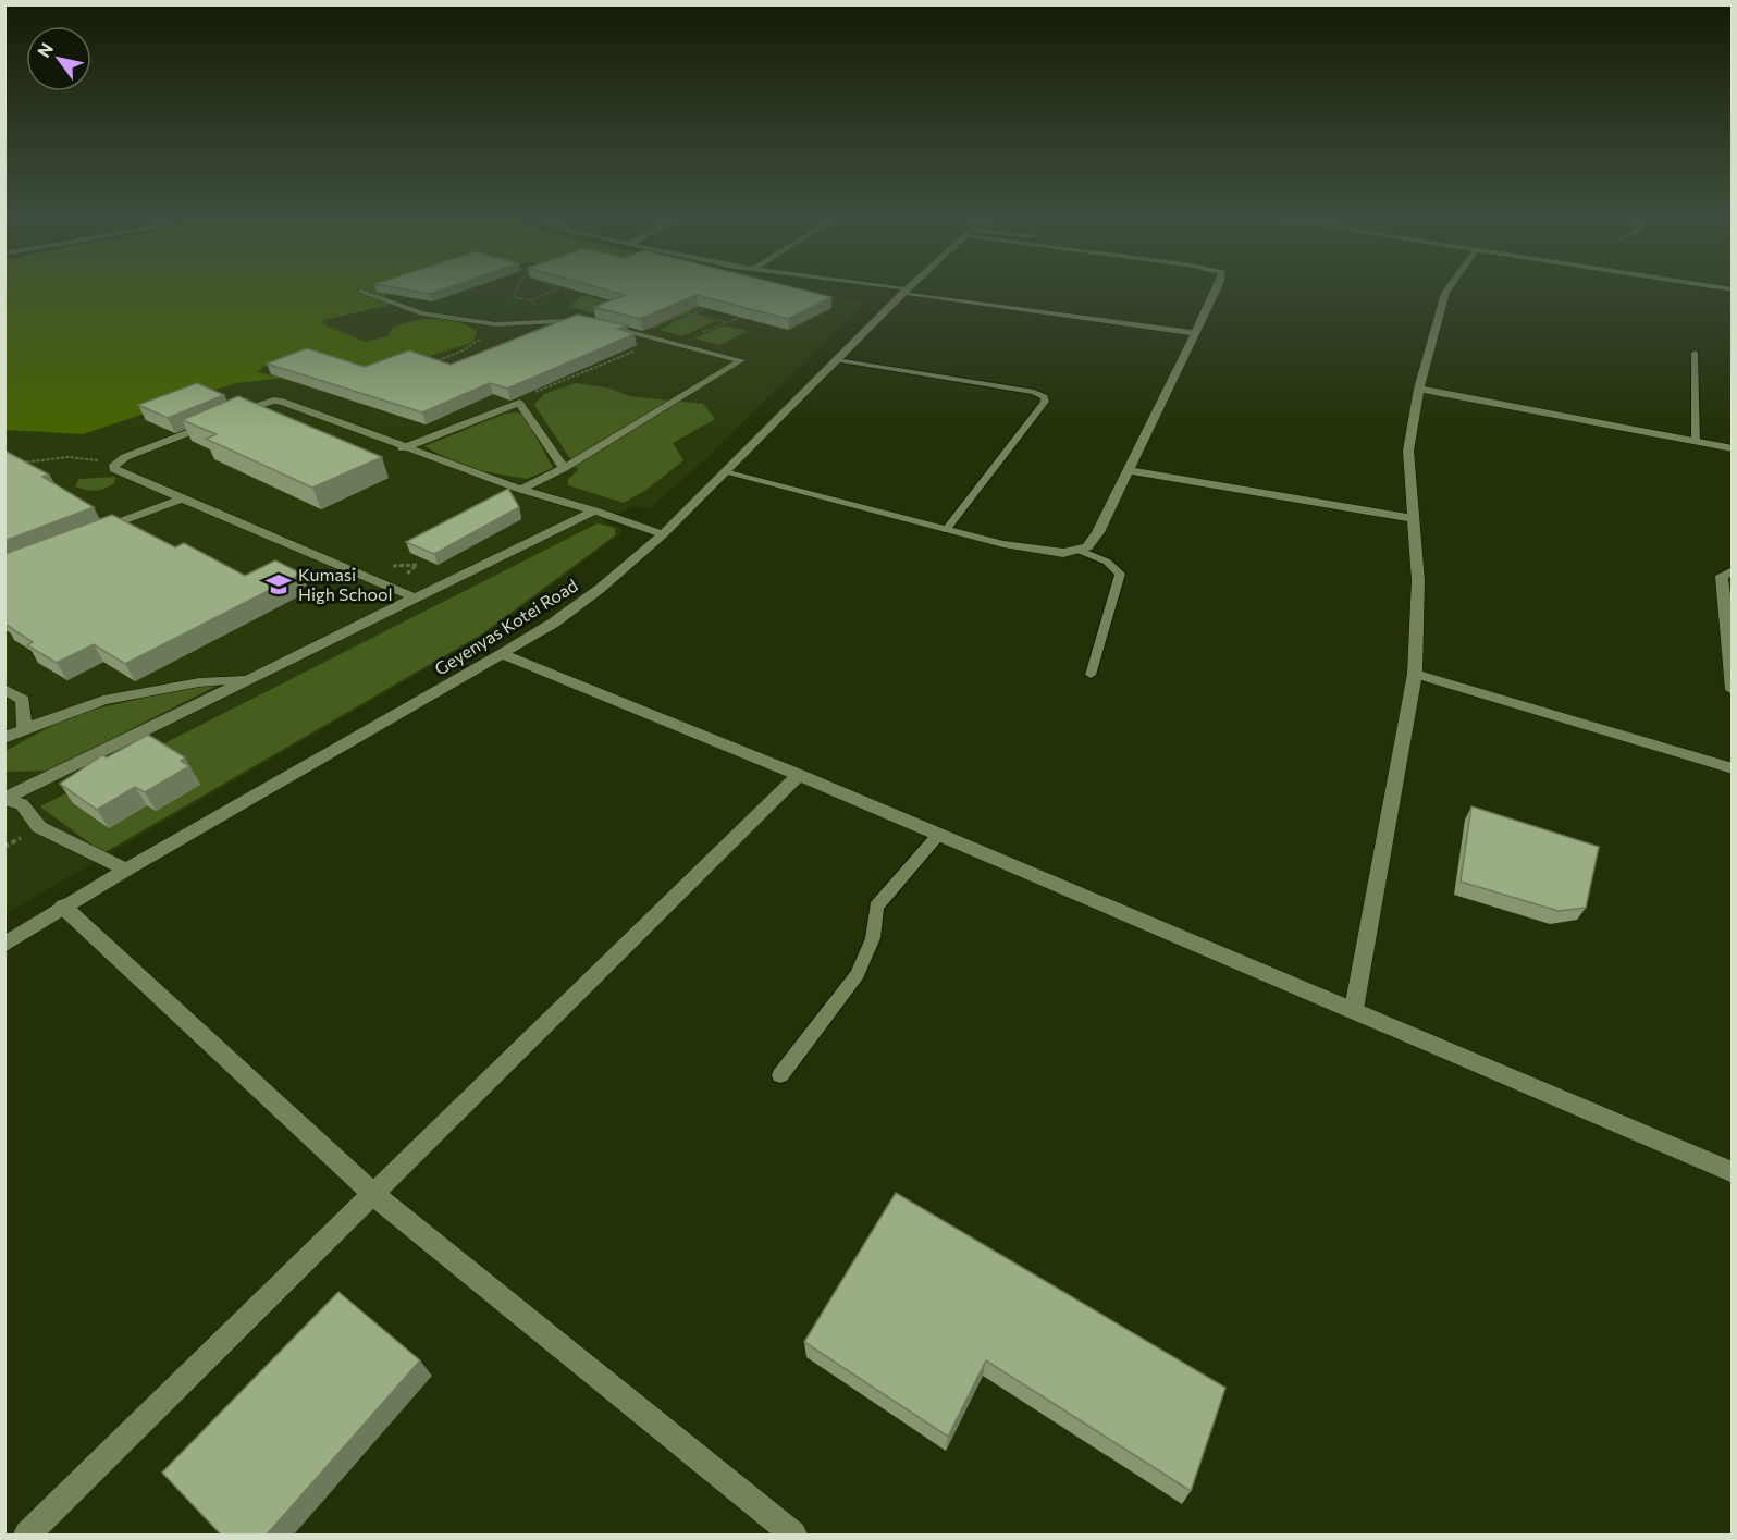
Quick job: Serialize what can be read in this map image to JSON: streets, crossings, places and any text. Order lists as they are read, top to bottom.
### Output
{
  "streets": {
    "street": ["Geyenyas Kotei Road"]
  },
  "places": {
    "school or university": ["Kumasi High School"]
  },
  "north": "top left"
}
